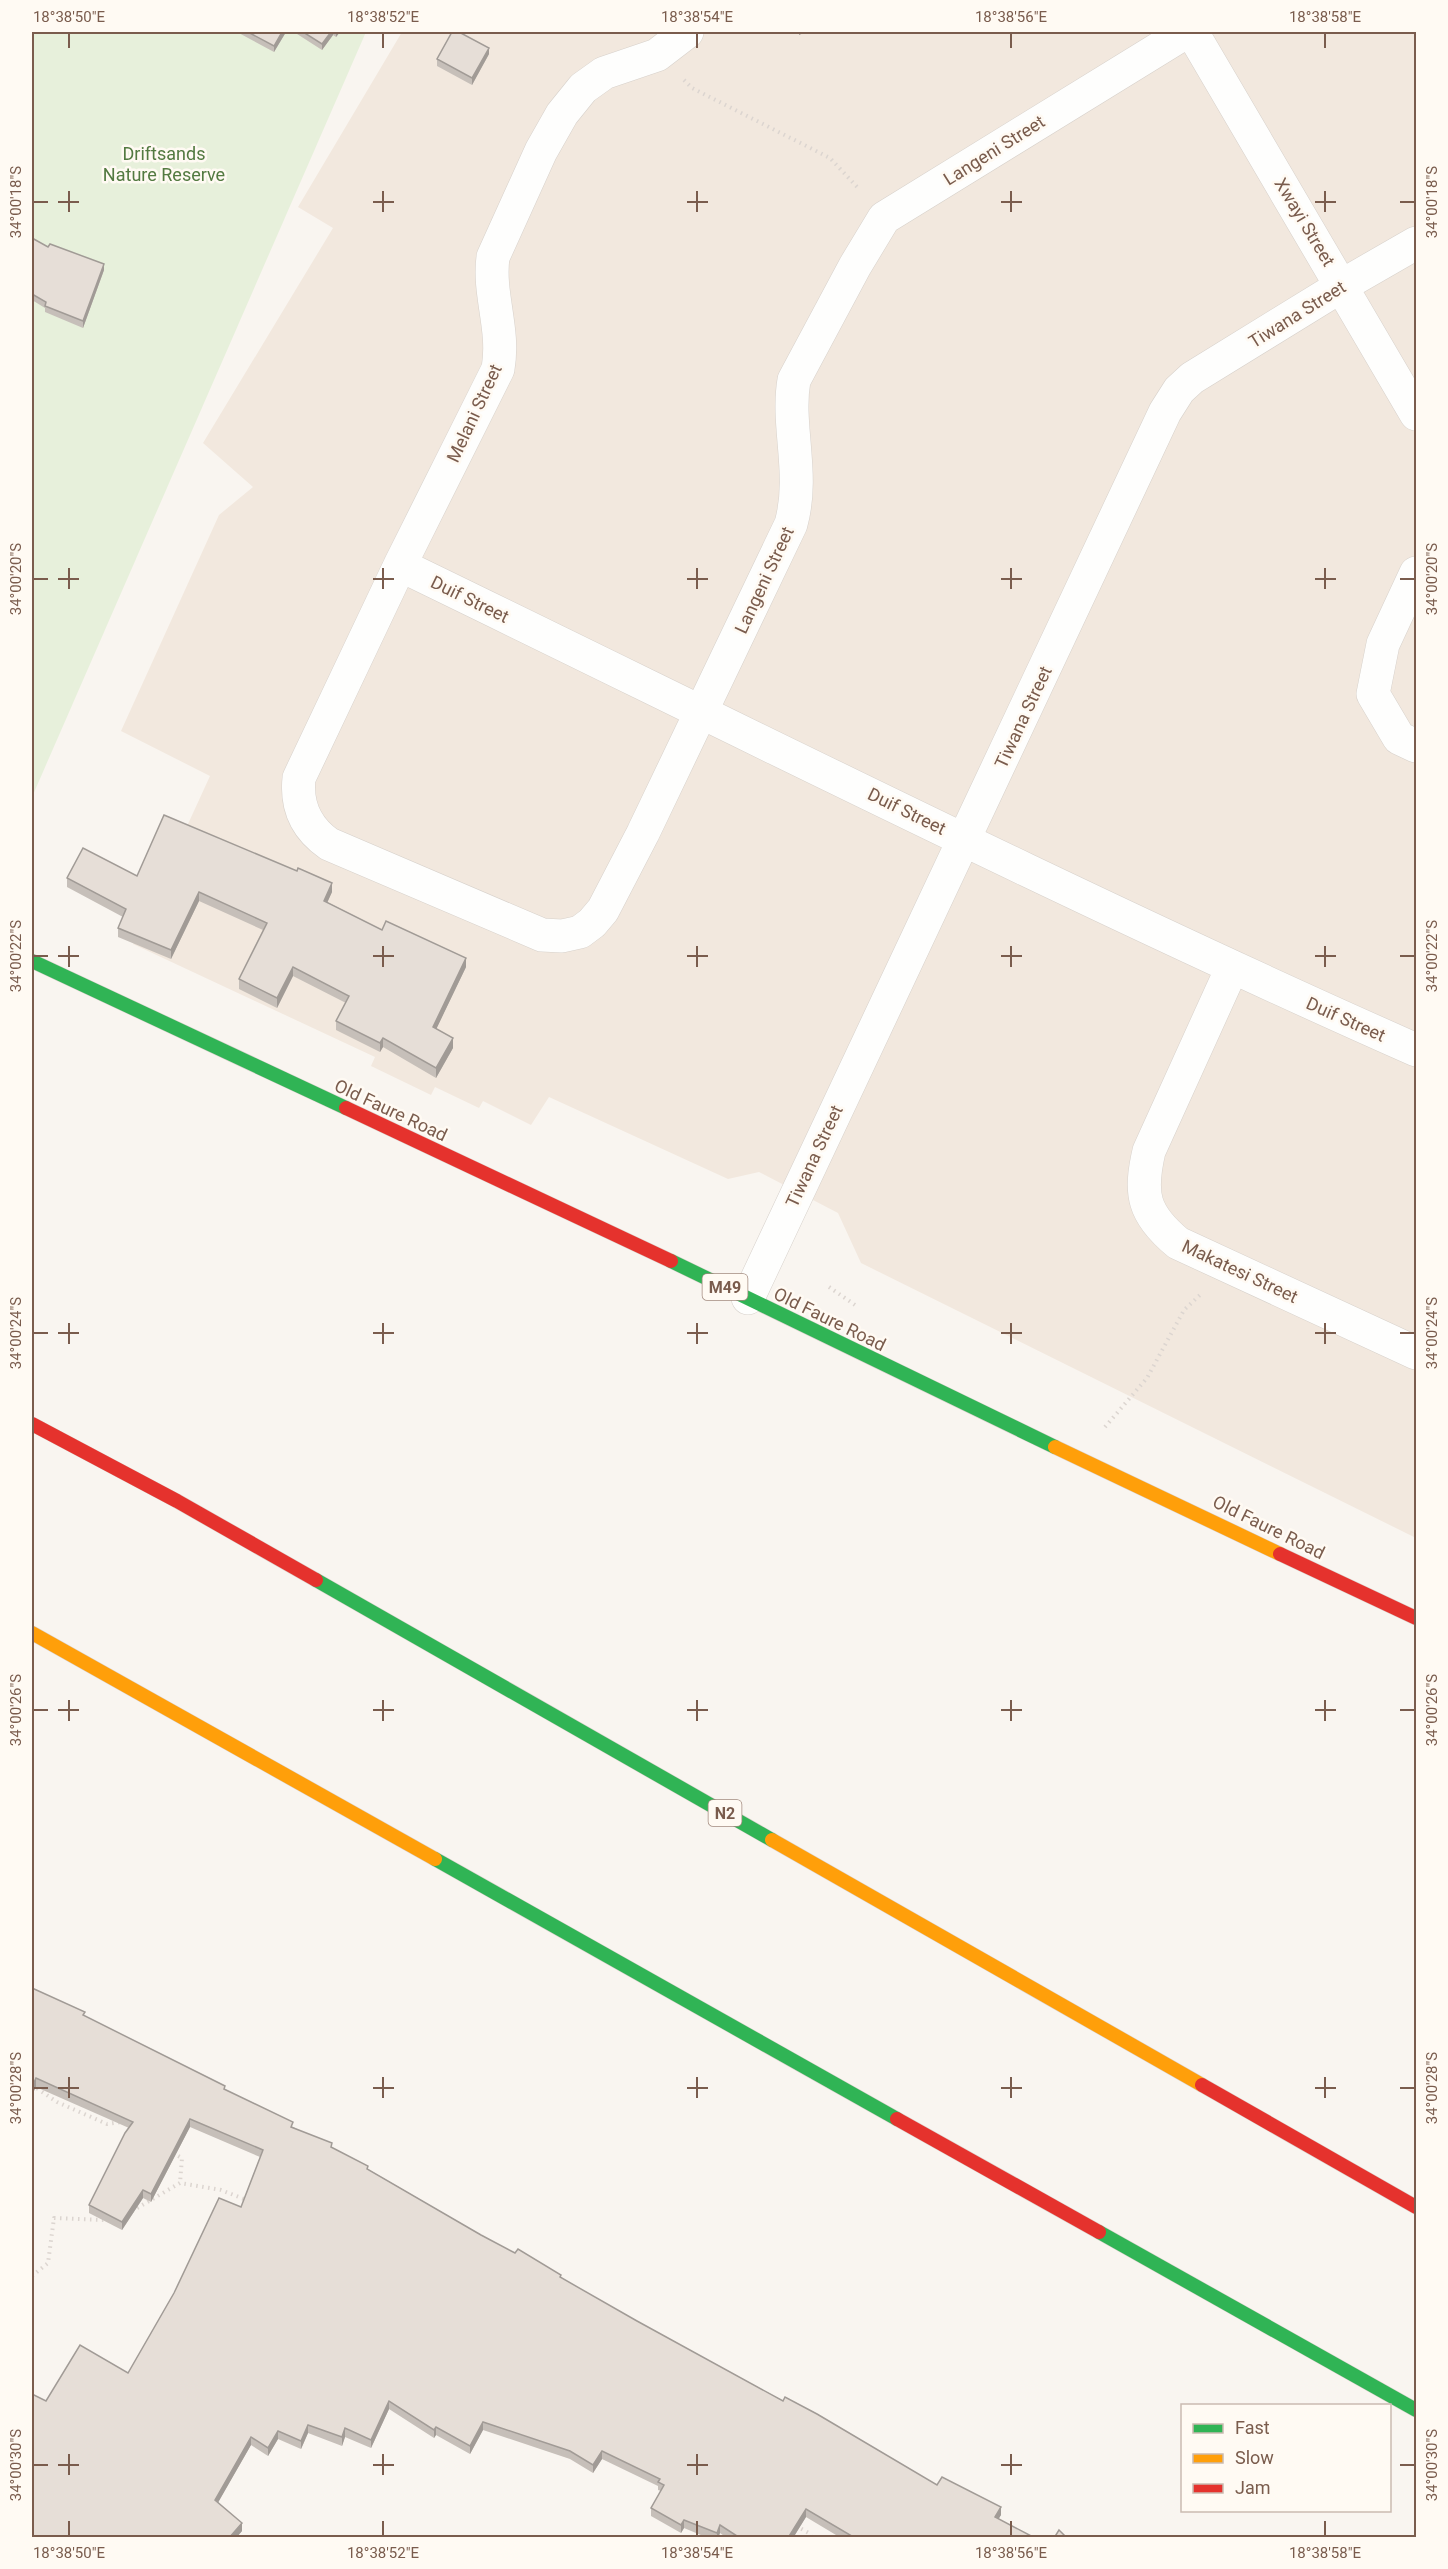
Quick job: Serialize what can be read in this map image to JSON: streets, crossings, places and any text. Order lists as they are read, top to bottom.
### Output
{
  "streets": {
    "main road": ["Old Faure Road", "M49", "N2"],
    "street": [
      "Langeni Street",
      "Xwayi Street",
      "Tiwana Street",
      "Melani Street",
      "Duif Street",
      "Makatesi Street"
    ]
  },
  "crossings": [
    ["Langeni Street", "Melani Street"],
    ["Langeni Street", "Duif Street"],
    ["Xwayi Street", "Tiwana Street"],
    ["Tiwana Street", "Duif Street"],
    ["Tiwana Street", "Old Faure Road"],
    ["Melani Street", "Duif Street"],
    ["Duif Street", "Makatesi Street"]
  ],
  "parks": ["Driftsands Nature Reserve"],
  "legend": ["Fast", "Slow", "Jam"],
  "coordinates": [
    "18°38'50\"E",
    "18°38'52\"E",
    "18°38'54\"E",
    "18°38'56\"E",
    "18°38'58\"E",
    "34°00'18\"S",
    "34°00'20\"S",
    "34°00'22\"S",
    "34°00'24\"S",
    "34°00'26\"S",
    "34°00'28\"S",
    "34°00'30\"S"
  ]
}
